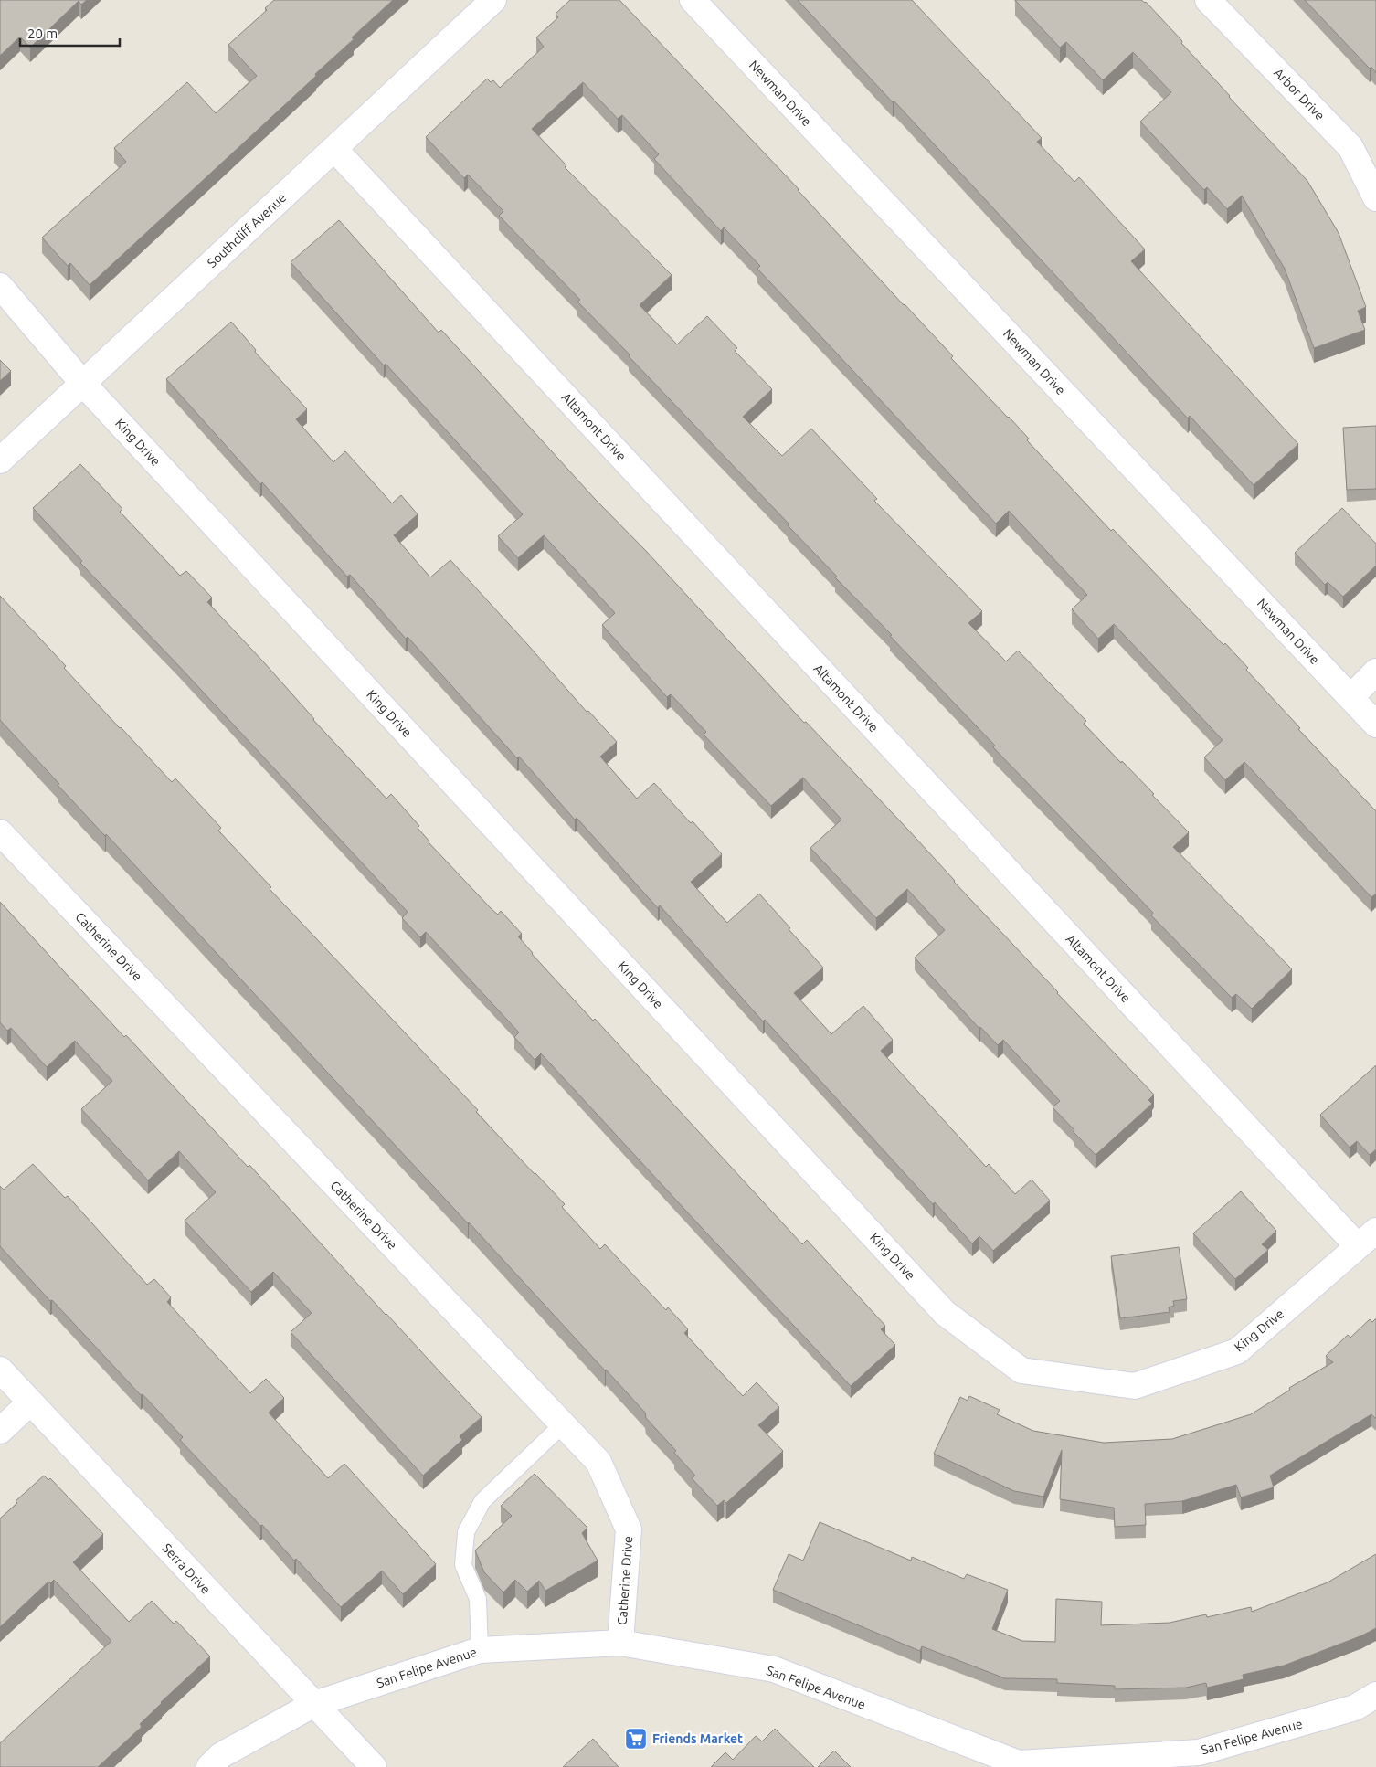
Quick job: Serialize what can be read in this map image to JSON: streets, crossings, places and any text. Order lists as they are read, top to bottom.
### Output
{
  "streets": {
    "street": [
      "Newman Drive",
      "Arbor Drive",
      "Southcliff Avenue",
      "Altamont Drive",
      "King Drive",
      "Catherine Drive",
      "Serra Drive",
      "San Felipe Avenue"
    ]
  },
  "crossings": [
    ["Southcliff Avenue", "Altamont Drive"],
    ["Southcliff Avenue", "King Drive"],
    ["Altamont Drive", "King Drive"],
    ["Catherine Drive", "San Felipe Avenue"],
    ["Serra Drive", "San Felipe Avenue"]
  ],
  "places": {
    "supermarket": ["Friends Market"]
  },
  "scale_bar": "20 m"
}
